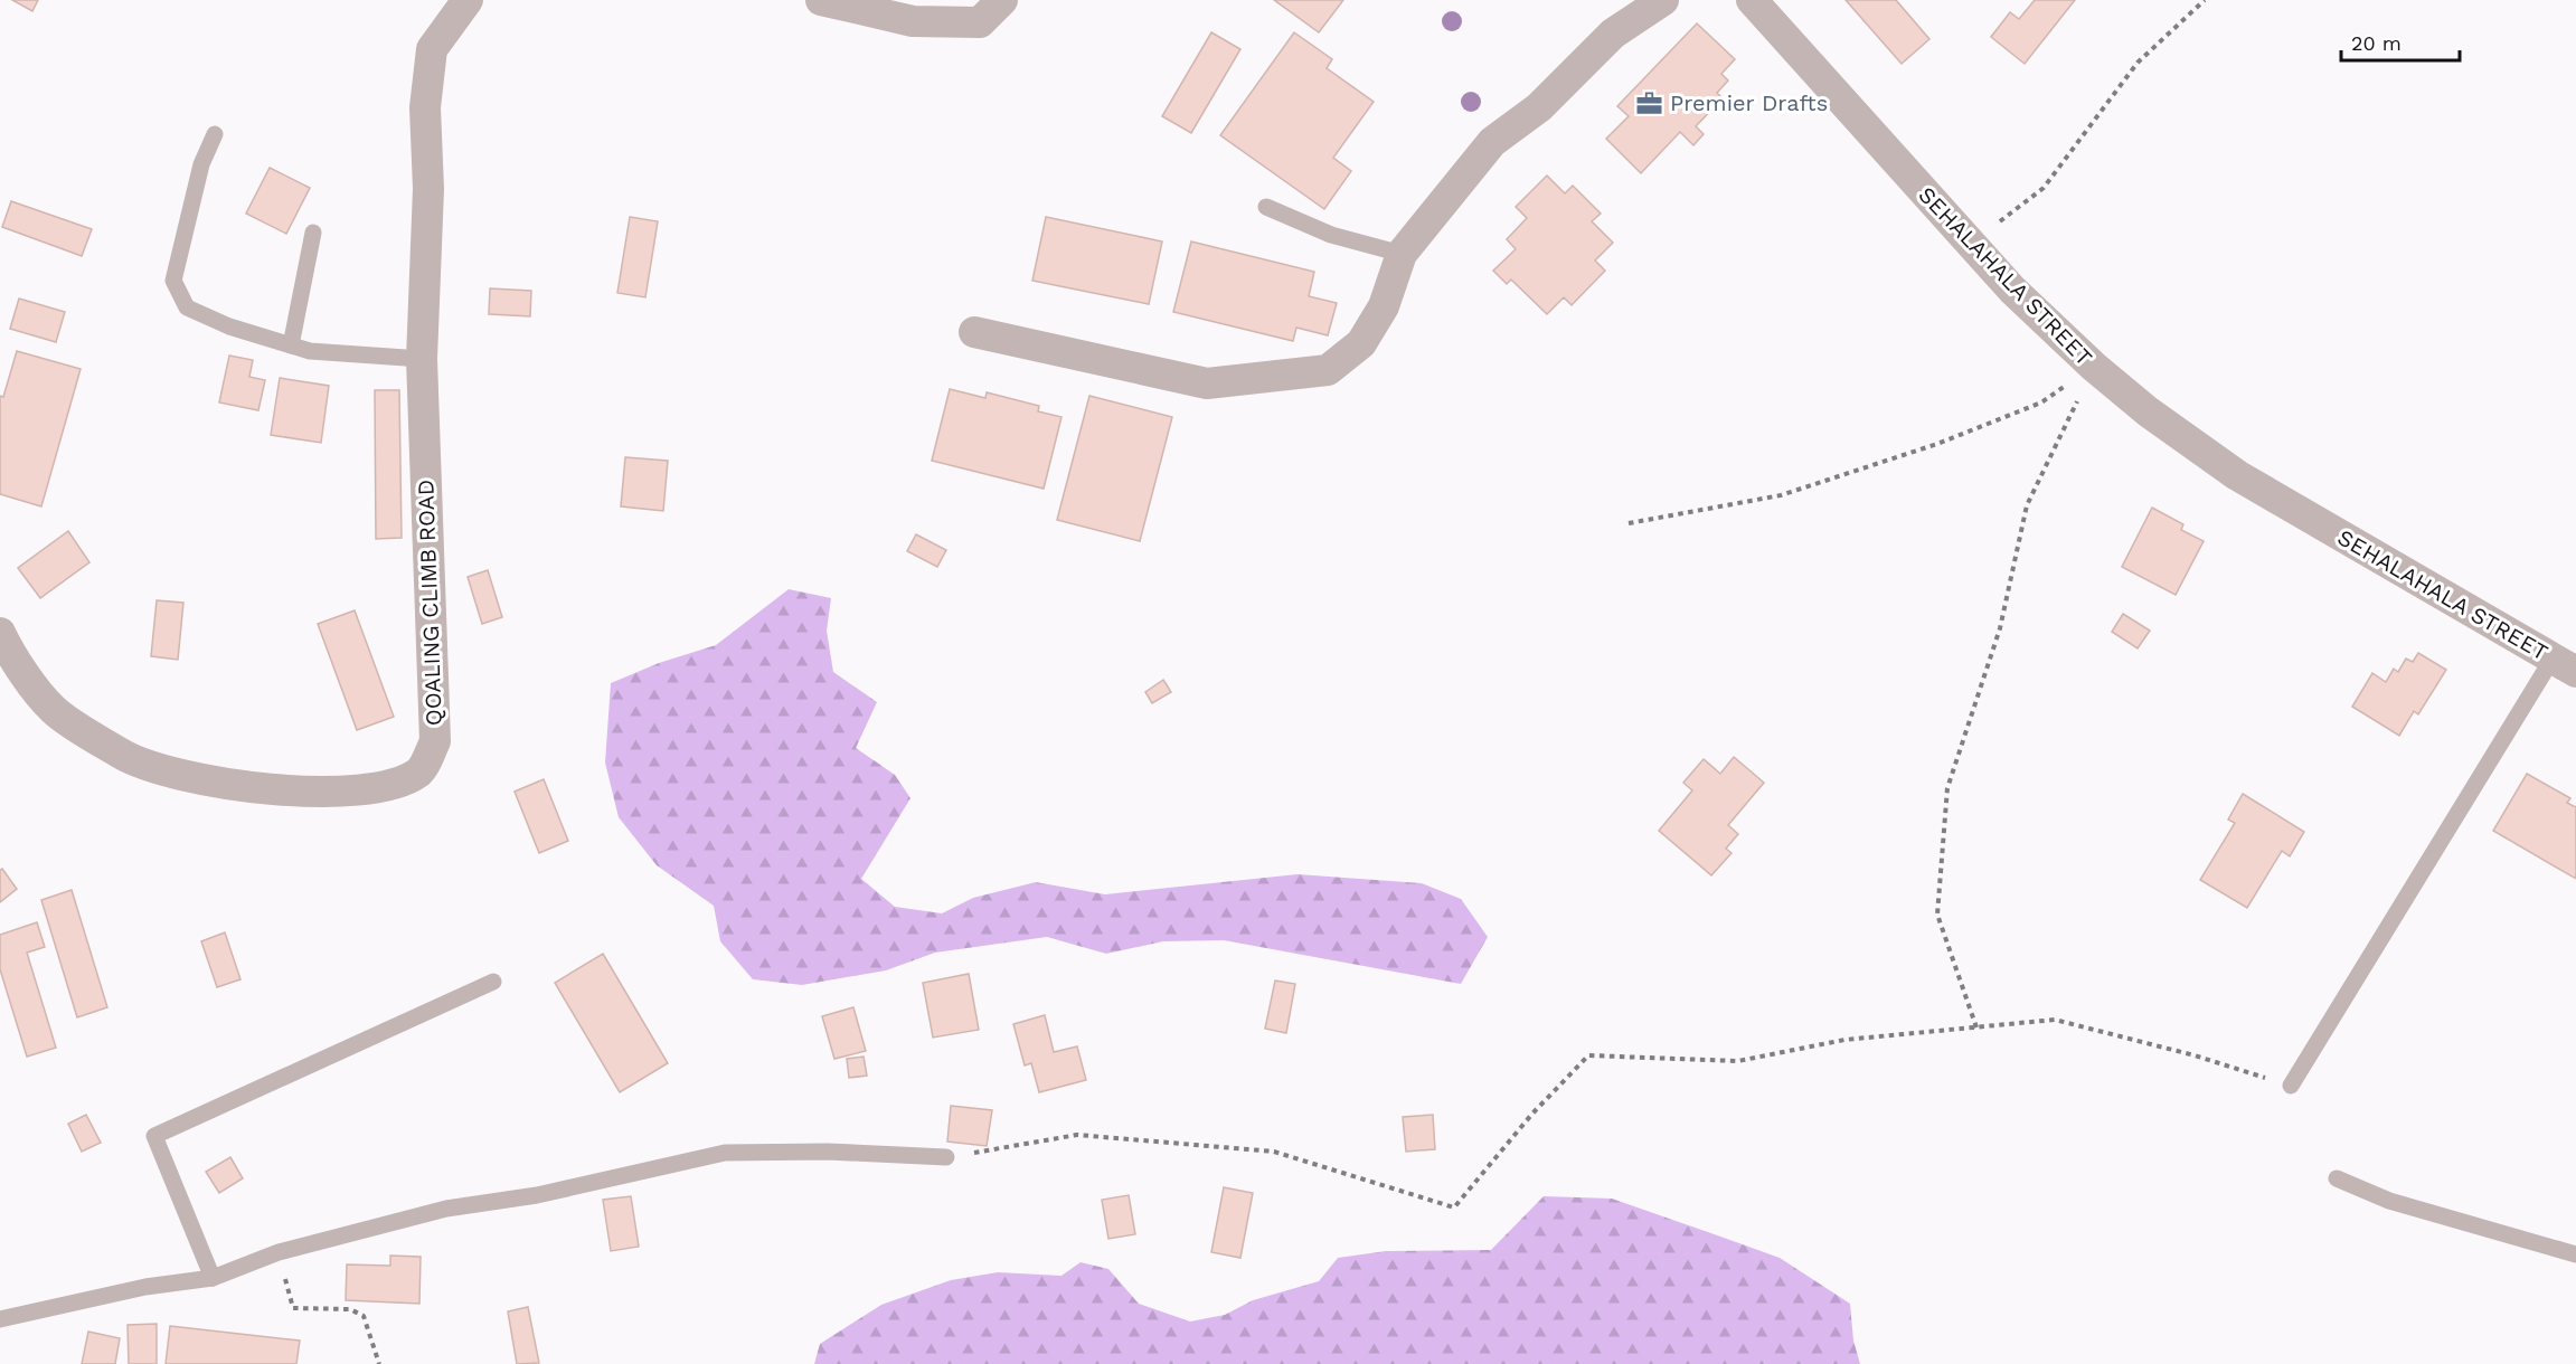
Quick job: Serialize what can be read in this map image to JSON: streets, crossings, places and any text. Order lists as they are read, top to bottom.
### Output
{
  "streets": {
    "street": ["SEHALAHALA STREET", "QOALING CLIMB ROAD"]
  },
  "places": {
    "office": ["Premier Drafts"]
  },
  "scale_bar": "20 m"
}
